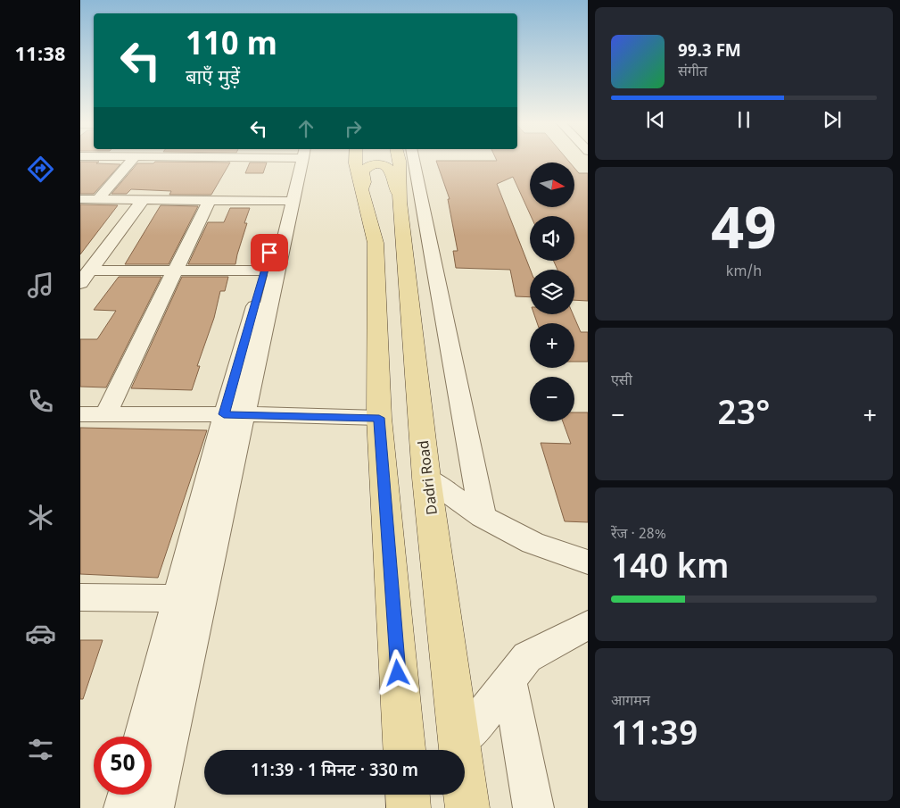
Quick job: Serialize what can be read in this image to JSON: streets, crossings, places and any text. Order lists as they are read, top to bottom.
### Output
{
  "streets": {
    "main road": ["Dadri Road"]
  },
  "north": "right",
  "page": {
    "tabs": "11:38",
    "turn": ["110 m", "बाएँ मुड़ें"],
    "song": ["99.3 FM", "संगीत"],
    "map_buttons": ["+", "−"],
    "tile": [
      ["49", "km/h"],
      "एसी",
      ["रेंज · 28%", "140 km"],
      ["आगमन", "11:39"]
    ],
    "heat": ["−", "23°", "+"],
    "limit": "50",
    "trip": "11:39 · 1 मिनट · 330 m"
  }
}
